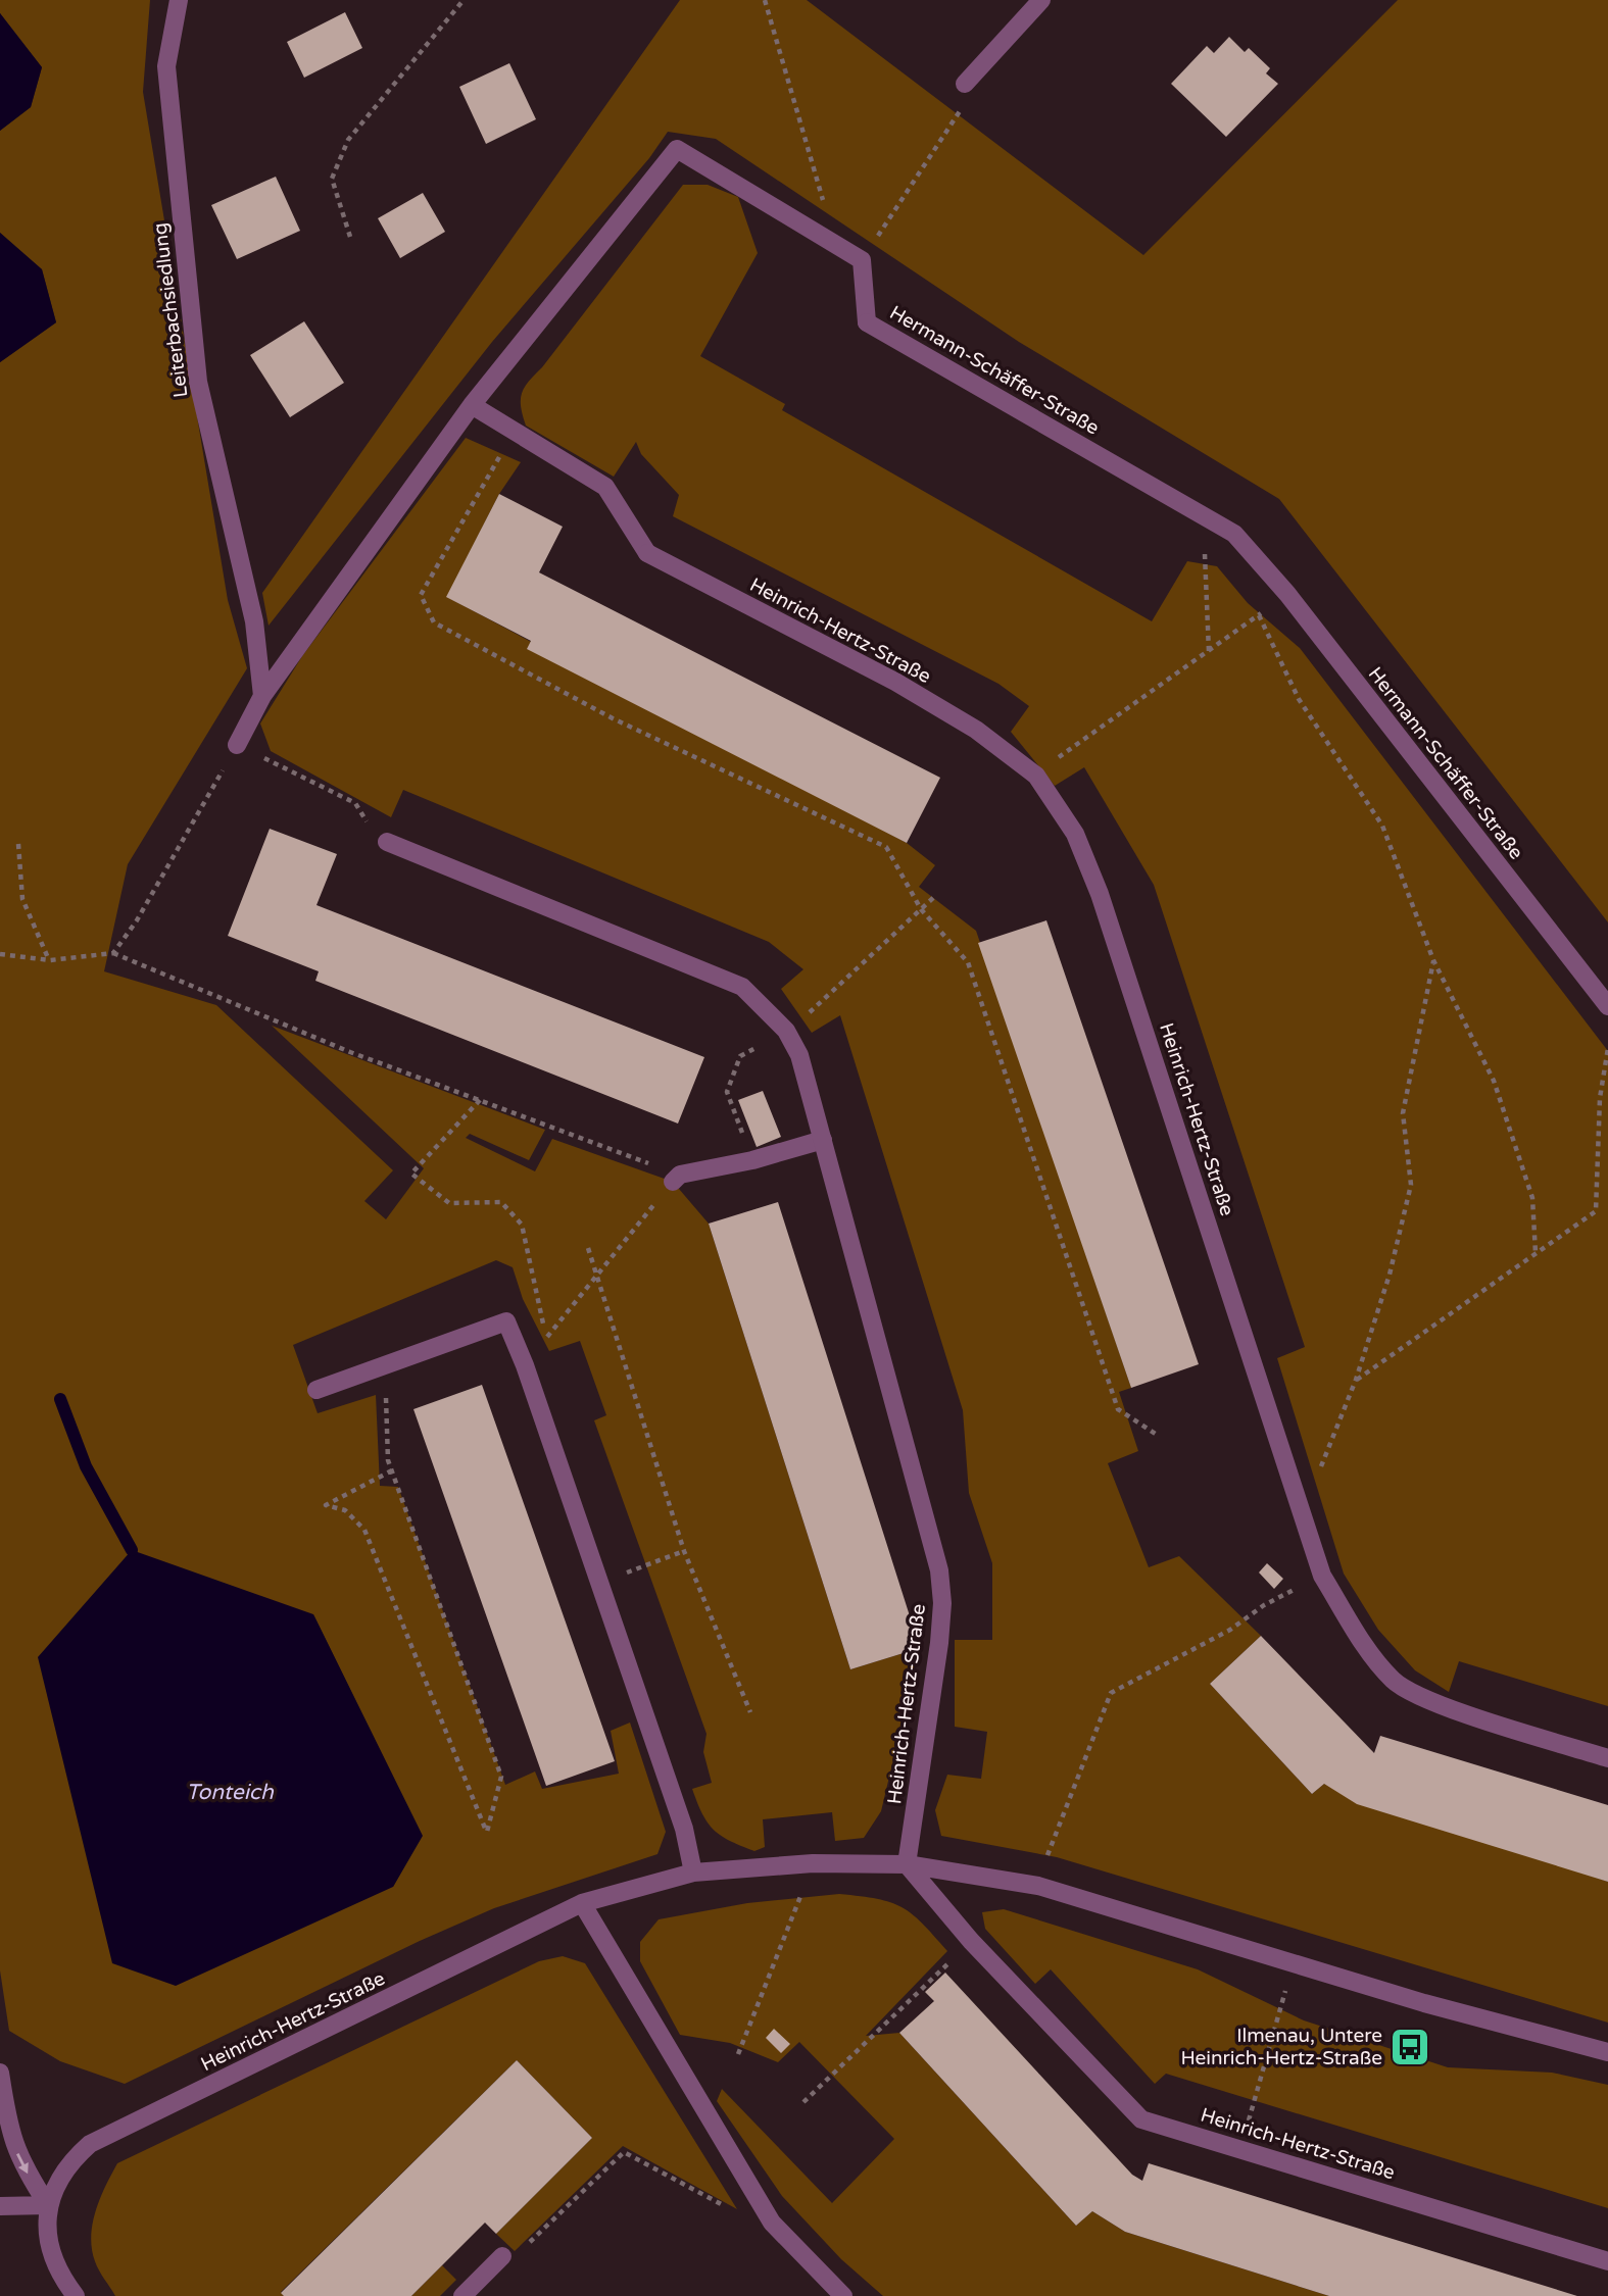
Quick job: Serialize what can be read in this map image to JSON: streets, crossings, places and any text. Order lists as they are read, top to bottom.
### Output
{
  "streets": {
    "street": ["Leiterbachsiedlung", "Hermann-Schäffer-Straße", "Heinrich-Hertz-Straße"]
  },
  "water": ["Tonteich"],
  "places": {
    "bus stop": ["Ilmenau, Untere Heinrich-Hertz-Straße"]
  }
}
